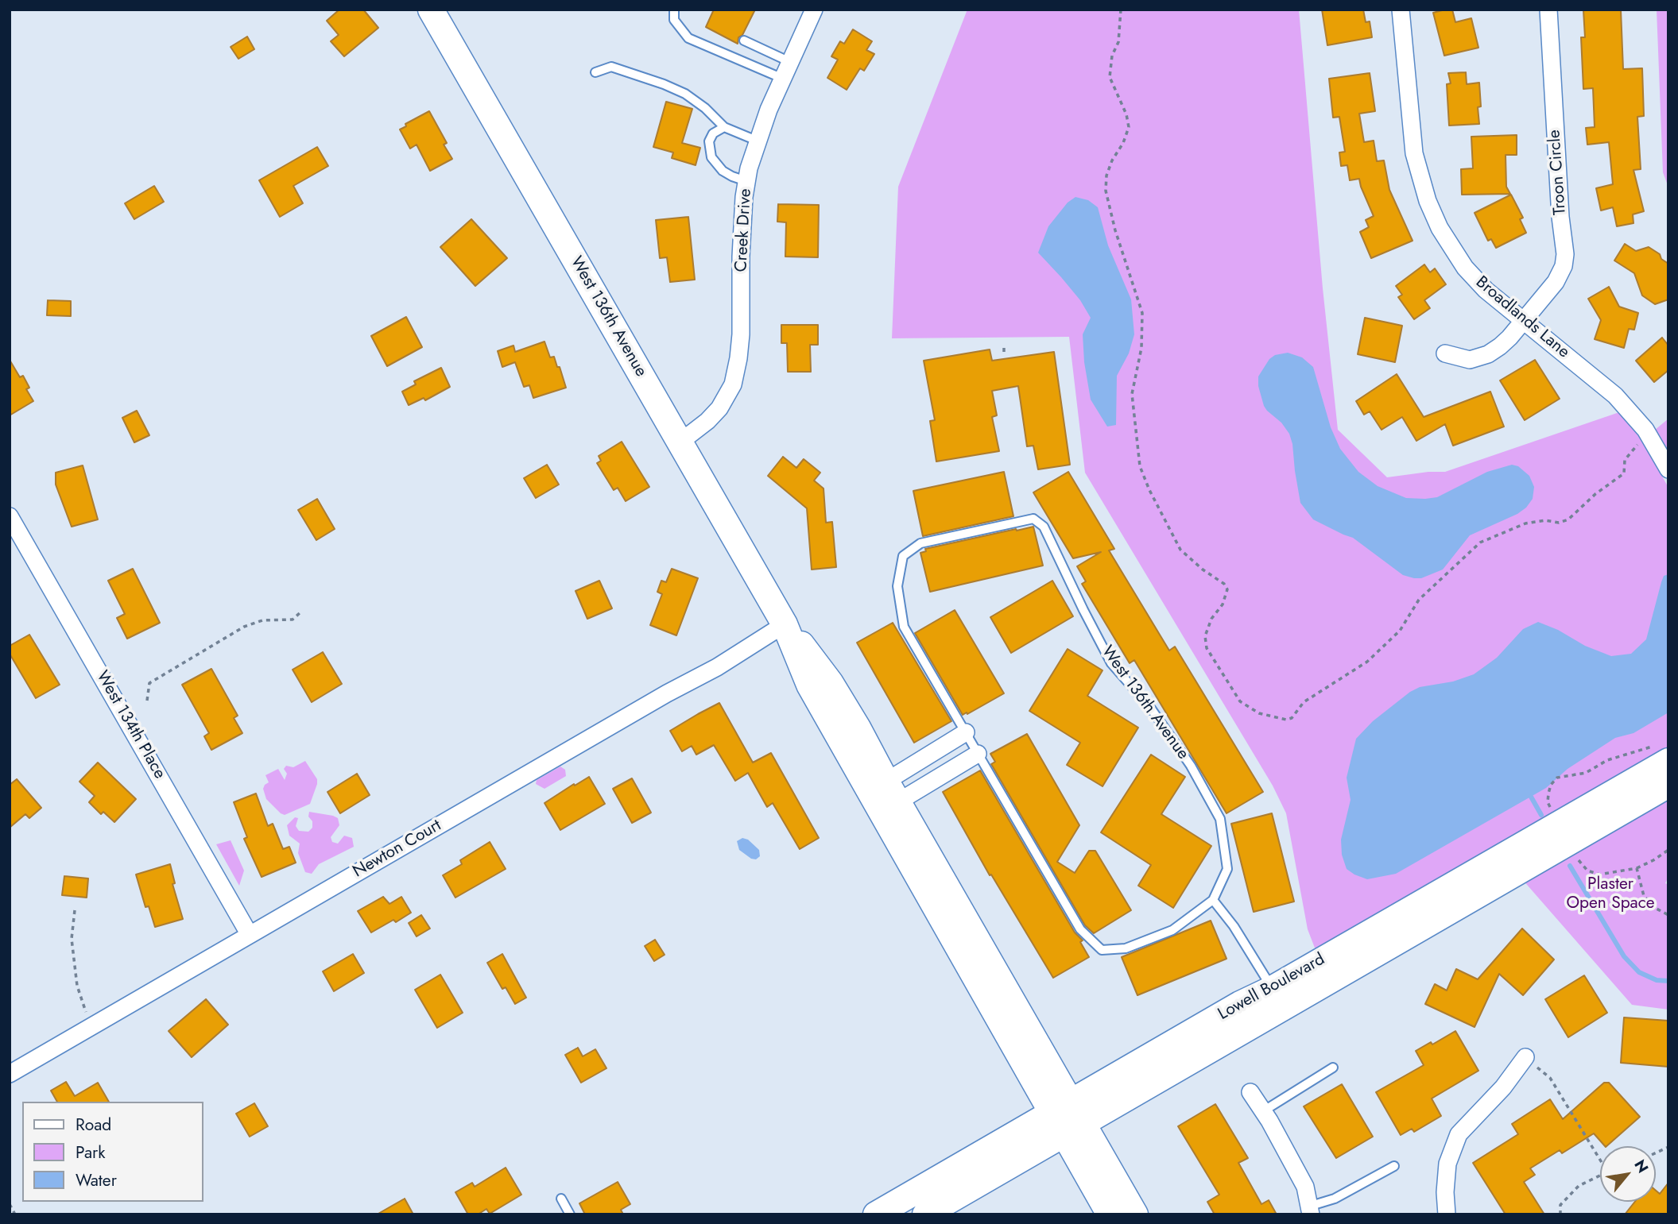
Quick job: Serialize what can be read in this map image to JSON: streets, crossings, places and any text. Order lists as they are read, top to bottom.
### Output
{
  "streets": {
    "main road": ["West 136th Avenue", "Lowell Boulevard"],
    "street": [
      "Troon Circle",
      "Creek Drive",
      "Broadlands Lane",
      "West 134th Place",
      "Newton Court"
    ]
  },
  "crossings": [
    ["Troon Circle", "Broadlands Lane"],
    ["Creek Drive", "West 136th Avenue"],
    ["West 136th Avenue", "Newton Court"],
    ["West 136th Avenue", "Lowell Boulevard"],
    ["West 134th Place", "Newton Court"]
  ],
  "parks": ["Plaster Open Space"],
  "legend": ["Road", "Park", "Water"],
  "north": "top right"
}
